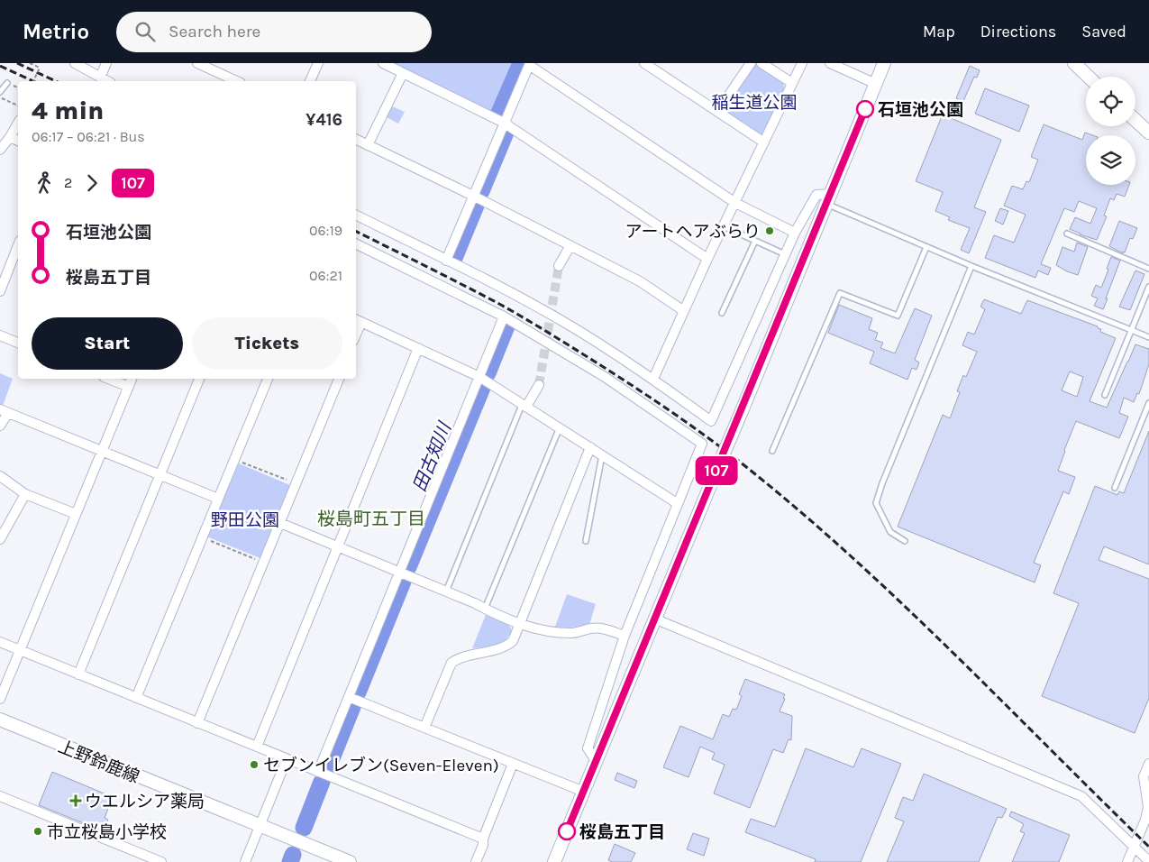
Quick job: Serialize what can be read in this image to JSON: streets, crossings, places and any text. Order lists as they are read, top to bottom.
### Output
{
  "streets": {
    "main road": ["上野鈴鹿線"]
  },
  "districts": ["桜島町五丁目"],
  "water": ["田古知川"],
  "parks": ["稲生道公園", "野田公園"],
  "places": {
    "other": [
      "石垣池公園",
      "アートヘアぶらり",
      "セブンイレブン(Seven-Eleven)",
      "市立桜島小学校",
      "桜島五丁目"
    ],
    "health": ["ウエルシア薬局"]
  },
  "lines": ["bus line 107"],
  "page": {
    "header": "Metrio",
    "search": "Search here",
    "nav": ["Map", "Directions", "Saved"],
    "on_map": "107",
    "heading": ["4 min", "06:17 – 06:21 · Bus", "¥416"],
    "legs": ["2", "107"],
    "list": [
      {
        "name": "石垣池公園",
        "value": "06:19"
      },
      {
        "name": "桜島五丁目",
        "value": "06:21"
      }
    ],
    "buttons": ["Start", "Tickets"]
  }
}
